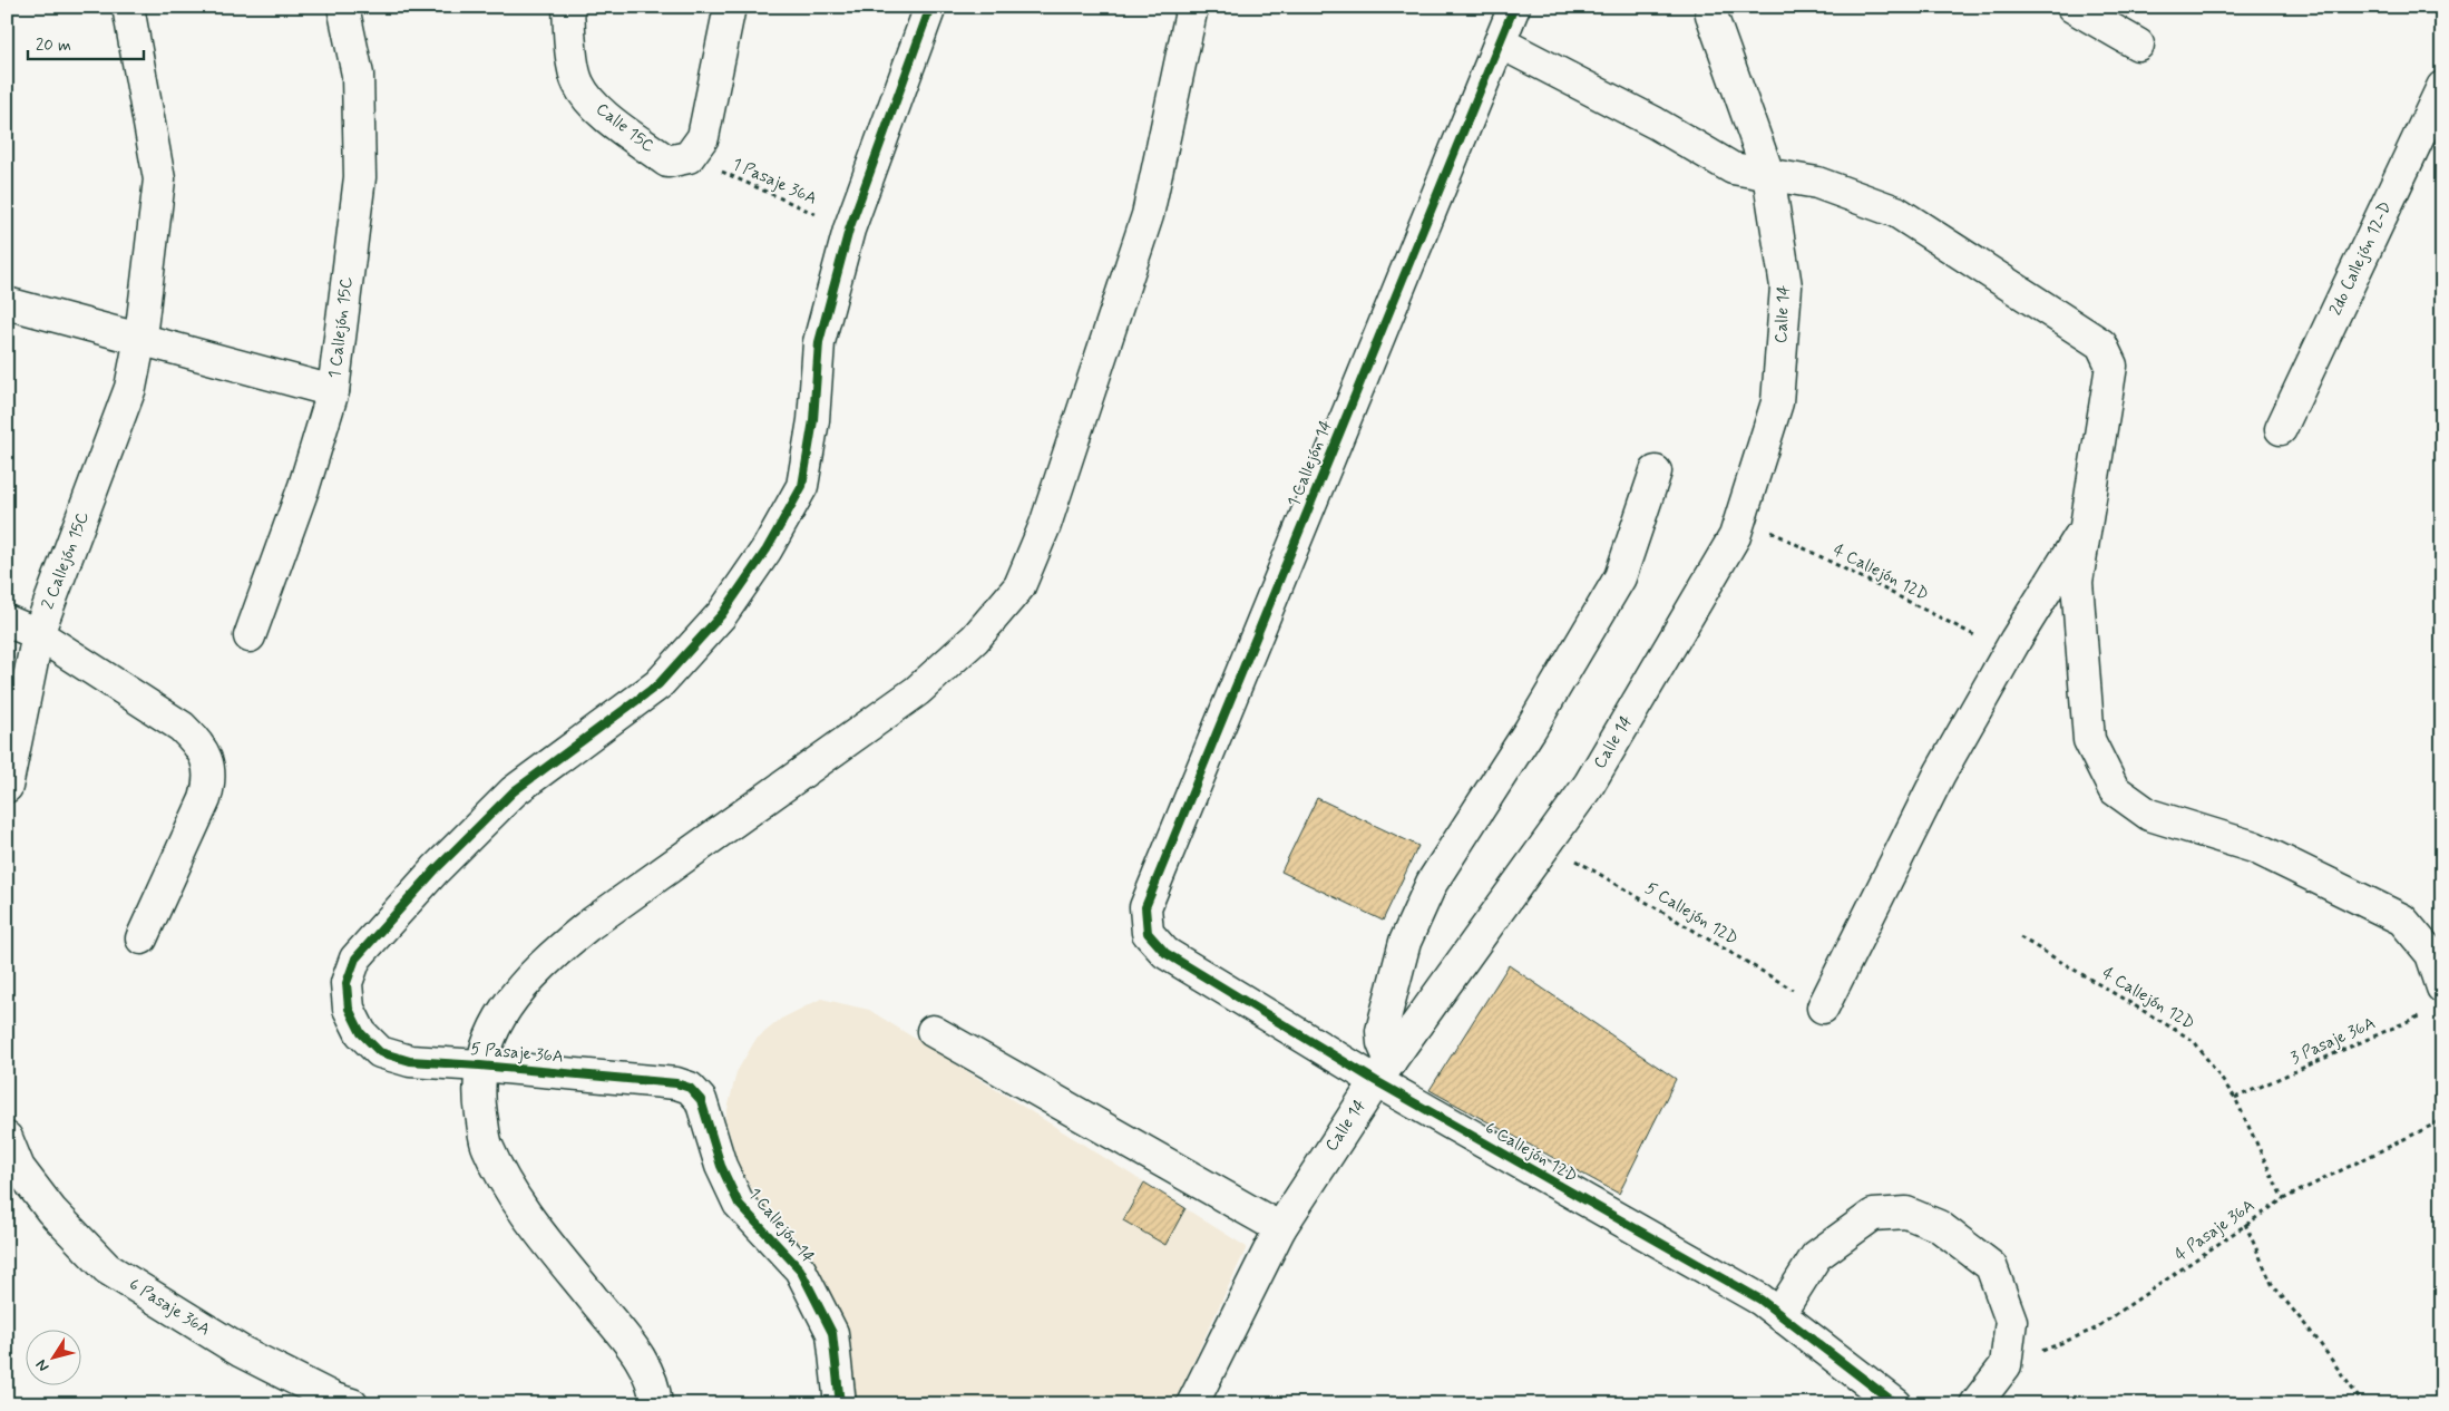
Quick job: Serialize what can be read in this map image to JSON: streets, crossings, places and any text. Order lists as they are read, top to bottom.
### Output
{
  "streets": {
    "street": [
      "Calle 15C",
      "2do Callejón 12-D",
      "Calle 14",
      "1 Callejón 15C",
      "1 Callejón 14",
      "2 Callejón 15C",
      "5 Pasaje 36A",
      "6 Callejón 12D",
      "6 Pasaje 36A"
    ],
    "path": [
      "1 Pasaje 36A",
      "4 Callejón 12D",
      "5 Callejón 12D",
      "3 Pasaje 36A",
      "4 Pasaje 36A"
    ]
  },
  "crossings": [
    ["Calle 15C", "1 Pasaje 36A"],
    ["1 Pasaje 36A", "5 Pasaje 36A"],
    ["Calle 14", "4 Callejón 12D"],
    ["Calle 14", "5 Callejón 12D"],
    ["Calle 14", "6 Callejón 12D"],
    ["1 Callejón 14", "5 Pasaje 36A"],
    ["1 Callejón 14", "6 Callejón 12D"],
    ["4 Callejón 12D", "3 Pasaje 36A"],
    ["4 Callejón 12D", "4 Pasaje 36A"]
  ],
  "scale_bar": "20 m",
  "north": "bottom left"
}
